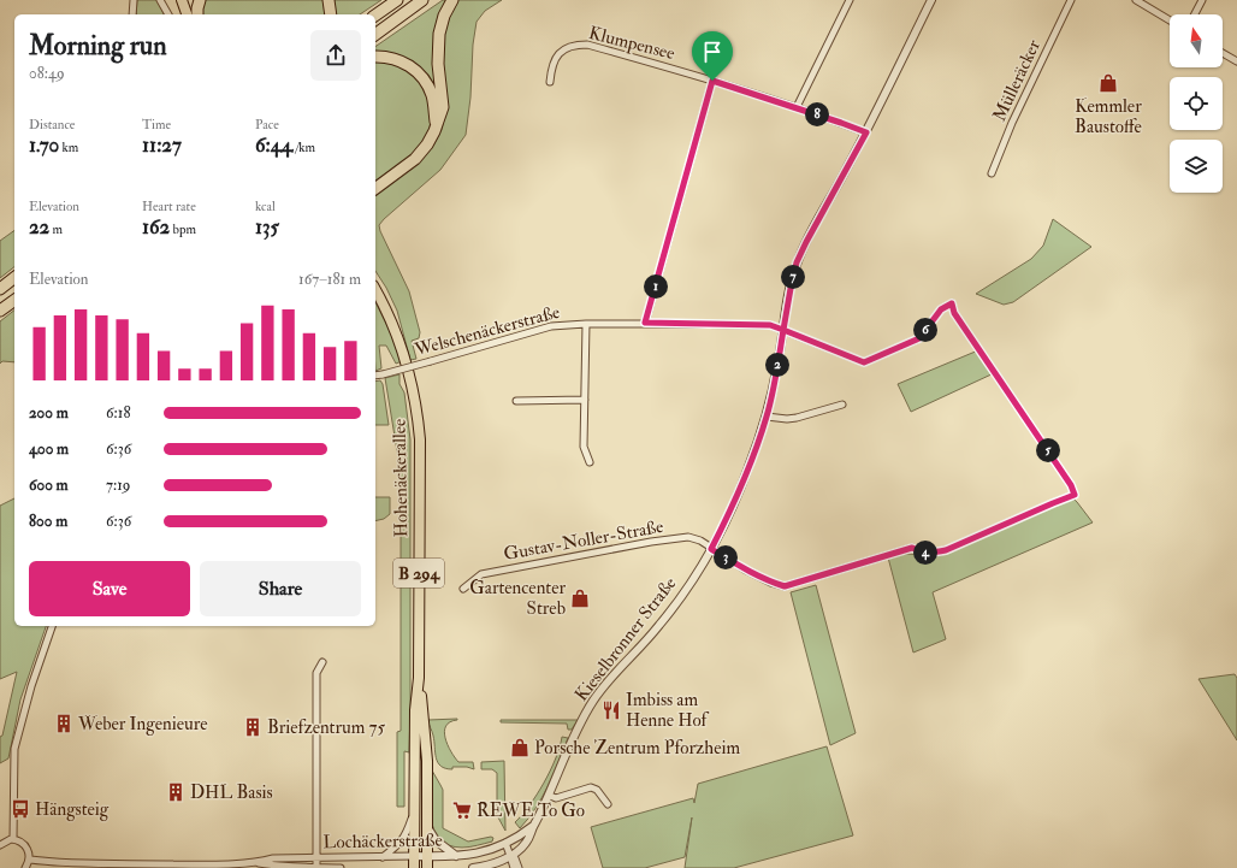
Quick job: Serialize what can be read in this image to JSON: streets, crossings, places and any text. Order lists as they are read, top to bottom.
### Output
{
  "streets": {
    "main road": ["Hohenäckerallee", "B 294"],
    "street": [
      "Klumpensee",
      "Mülleräcker",
      "Welschenäckerstraße",
      "Gustav-Noller-Straße",
      "Kieselbronner Straße",
      "Lochäckerstraße"
    ]
  },
  "crossings": [
    ["Klumpensee", "Kieselbronner Straße"],
    ["Welschenäckerstraße", "Gustav-Noller-Straße"],
    ["Welschenäckerstraße", "Kieselbronner Straße"],
    ["Hohenäckerallee", "Lochäckerstraße"],
    ["Gustav-Noller-Straße", "Kieselbronner Straße"],
    ["Kieselbronner Straße", "Lochäckerstraße"]
  ],
  "places": {
    "shop": ["Kemmler Baustoffe", "Gartencenter Streb", "Porsche Zentrum Pforzheim"],
    "restaurant": ["Imbiss am Henne Hof"],
    "building": ["Weber Ingenieure", "Briefzentrum 75", "DHL Basis"],
    "bus stop": ["Hängsteig"],
    "supermarket": ["REWE To Go"]
  },
  "north": "top",
  "page": {
    "heading": ["Morning run", "08:49"],
    "stats": [
      ["Distance", "1.70 km"],
      ["Time", "11:27"],
      ["Pace", "6:44 /km"],
      ["Elevation", "22 m"],
      ["Heart rate", "162 bpm"],
      ["kcal", "135"]
    ],
    "pins": [
      "8",
      "7",
      "1",
      "6",
      "2",
      "5",
      "4",
      "3"
    ],
    "chart": ["Elevation", "167–181 m"],
    "list": [
      {
        "name": "200 m",
        "note": "6:18"
      },
      {
        "name": "400 m",
        "note": "6:36"
      },
      {
        "name": "600 m",
        "note": "7:19"
      },
      {
        "name": "800 m",
        "note": "6:36"
      }
    ],
    "buttons": ["Save", "Share"]
  }
}
